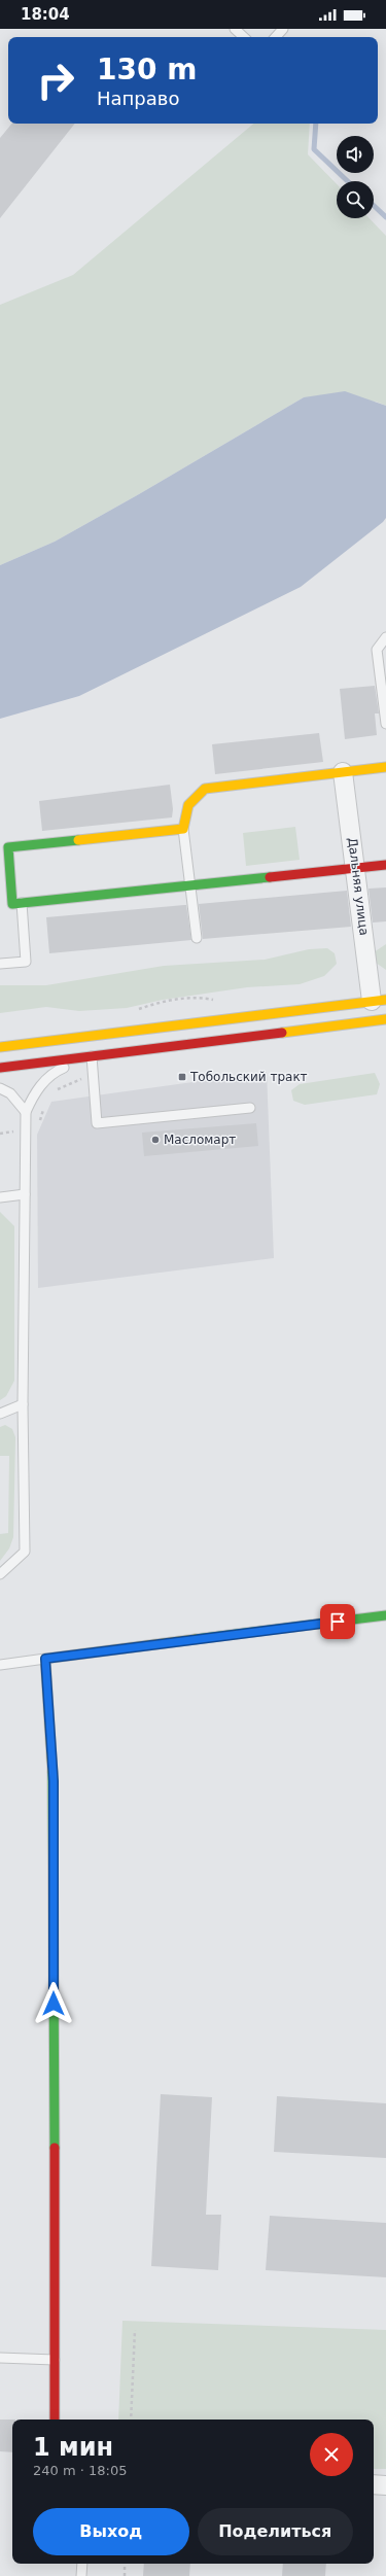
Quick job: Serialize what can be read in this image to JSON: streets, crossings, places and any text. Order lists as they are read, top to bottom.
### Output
{
  "streets": {
    "street": ["Дальняя улица"]
  },
  "places": {
    "transit": ["Тобольский тракт"],
    "other": ["Масломарт"]
  },
  "page": {
    "status": "18:04",
    "turn": ["130 m", "Направо"],
    "heading": ["1 мин", "240 m · 18:05"],
    "buttons": ["Выход", "Поделиться"]
  }
}
